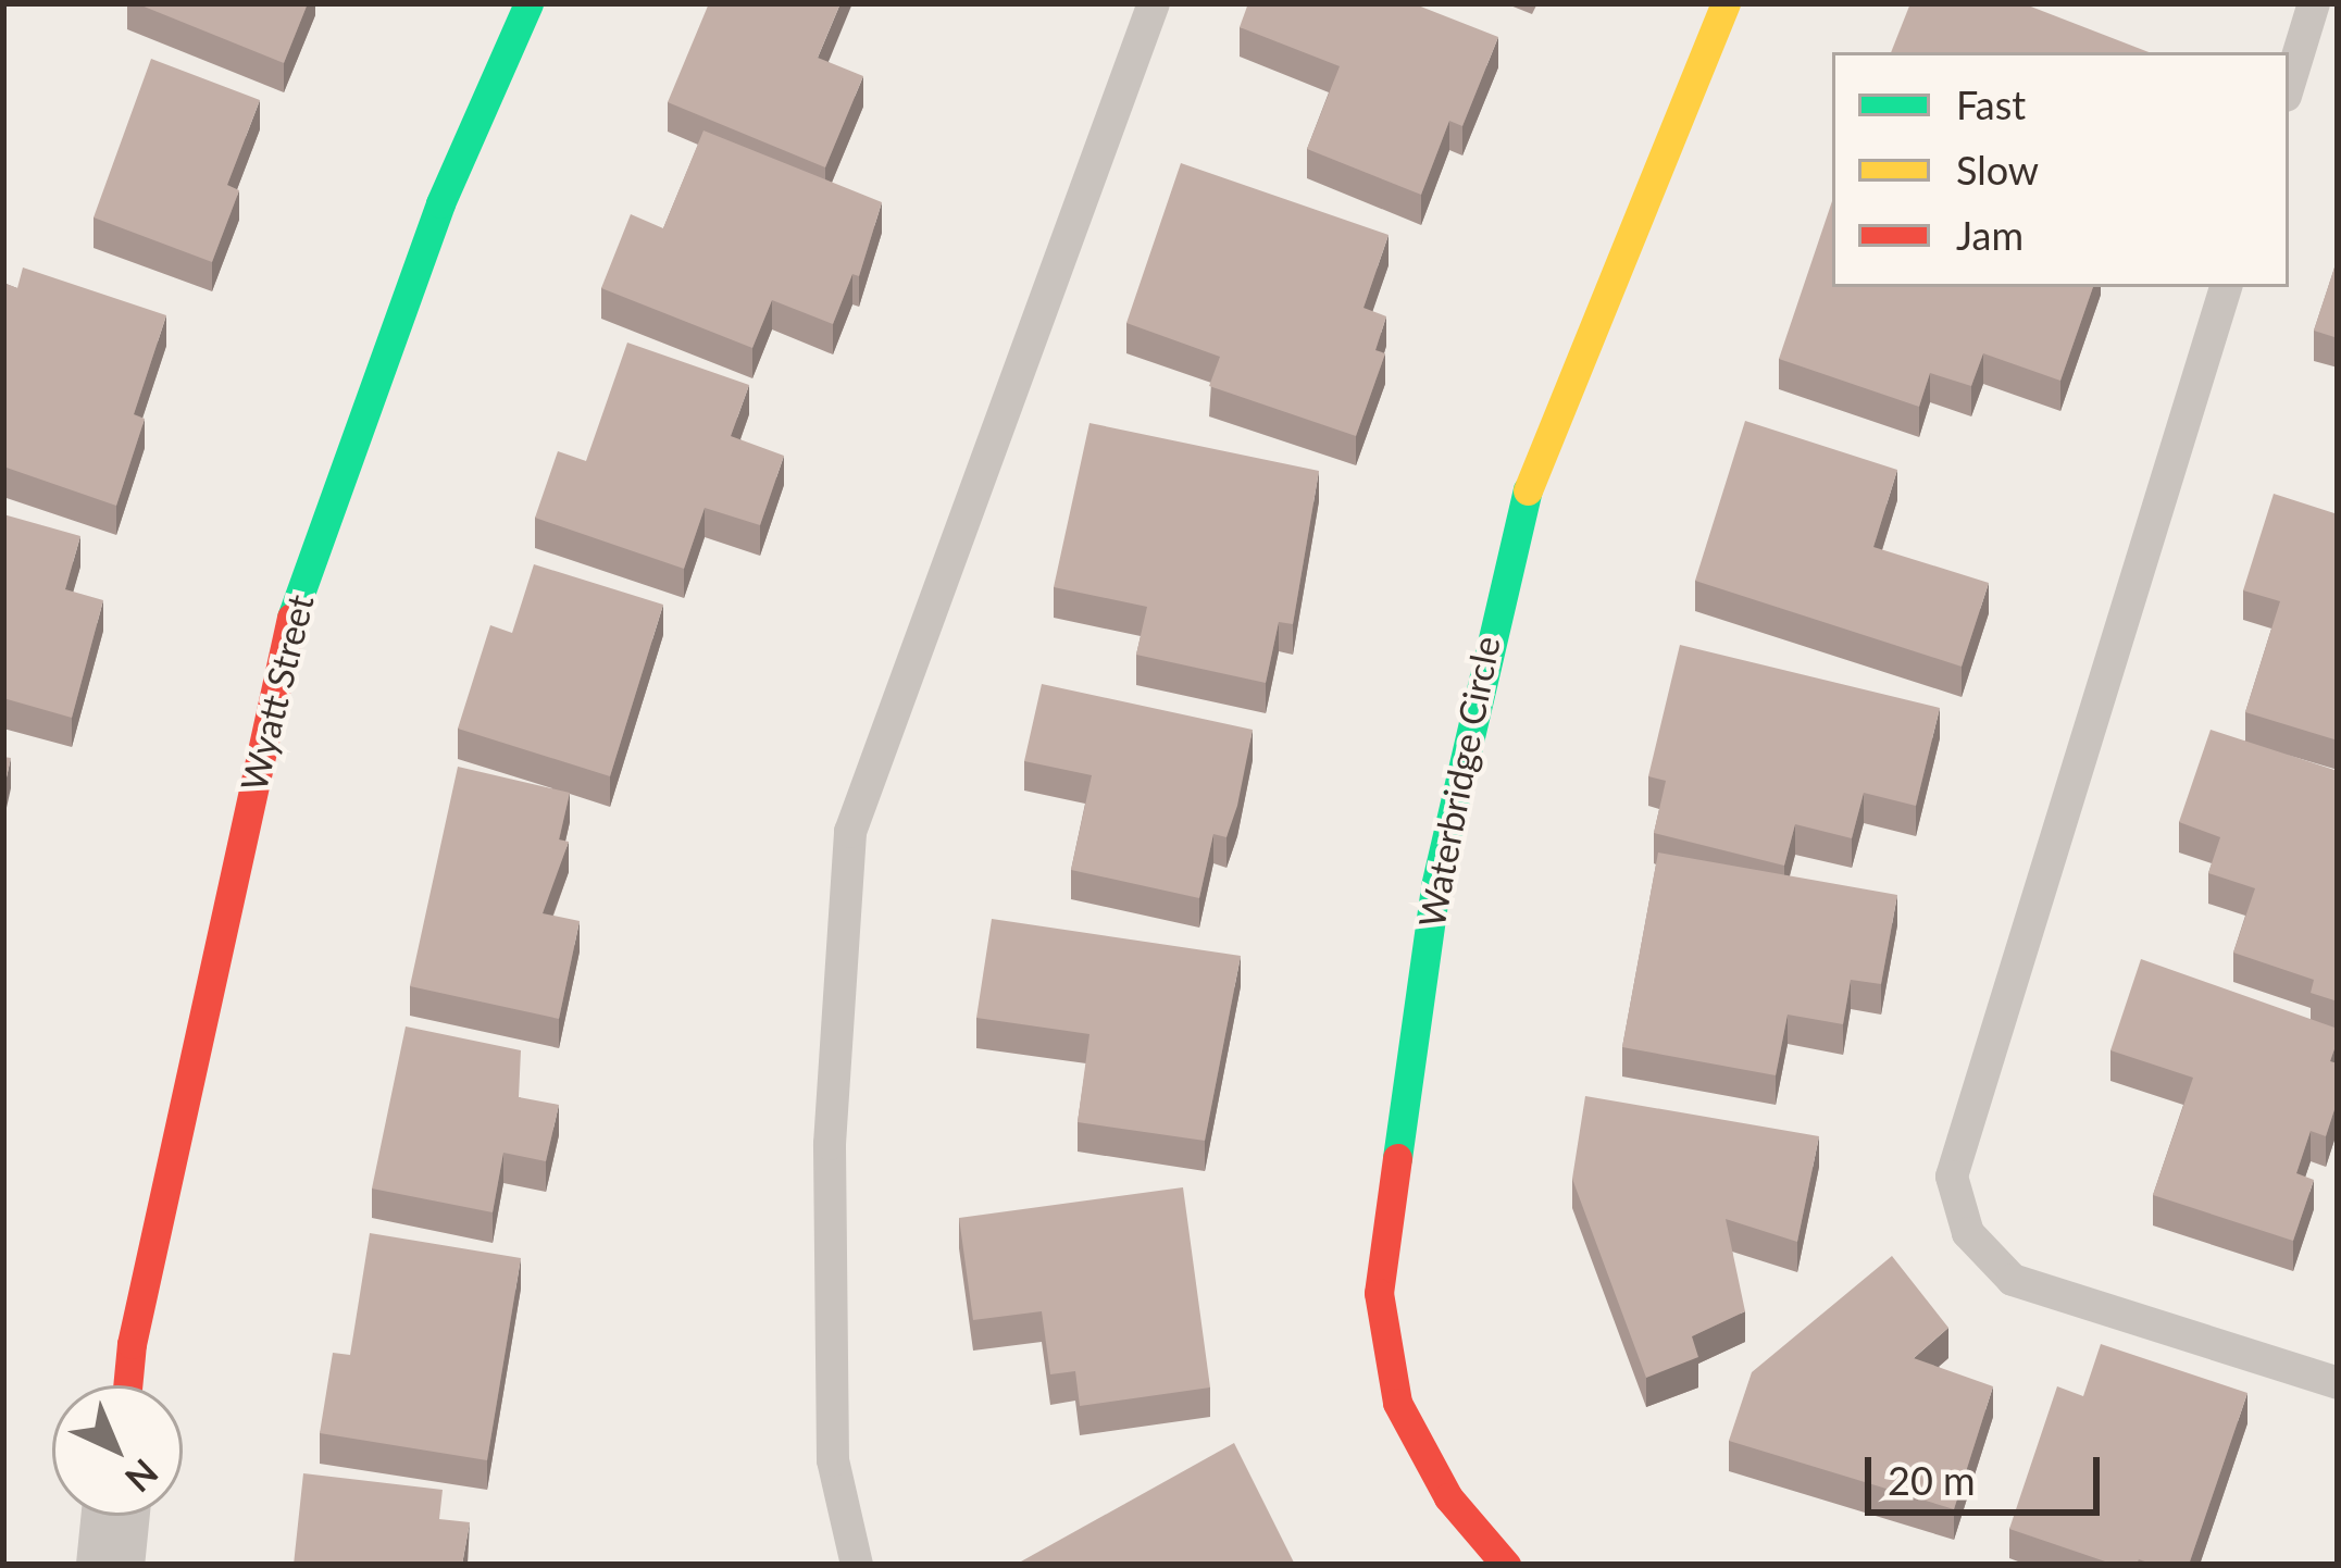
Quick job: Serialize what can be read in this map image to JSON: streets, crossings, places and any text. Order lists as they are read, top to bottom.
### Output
{
  "streets": {
    "street": ["Wyatt Street", "Waterbridge Circle"]
  },
  "legend": ["Fast", "Slow", "Jam"],
  "scale_bar": "20 m",
  "north": "bottom right"
}
